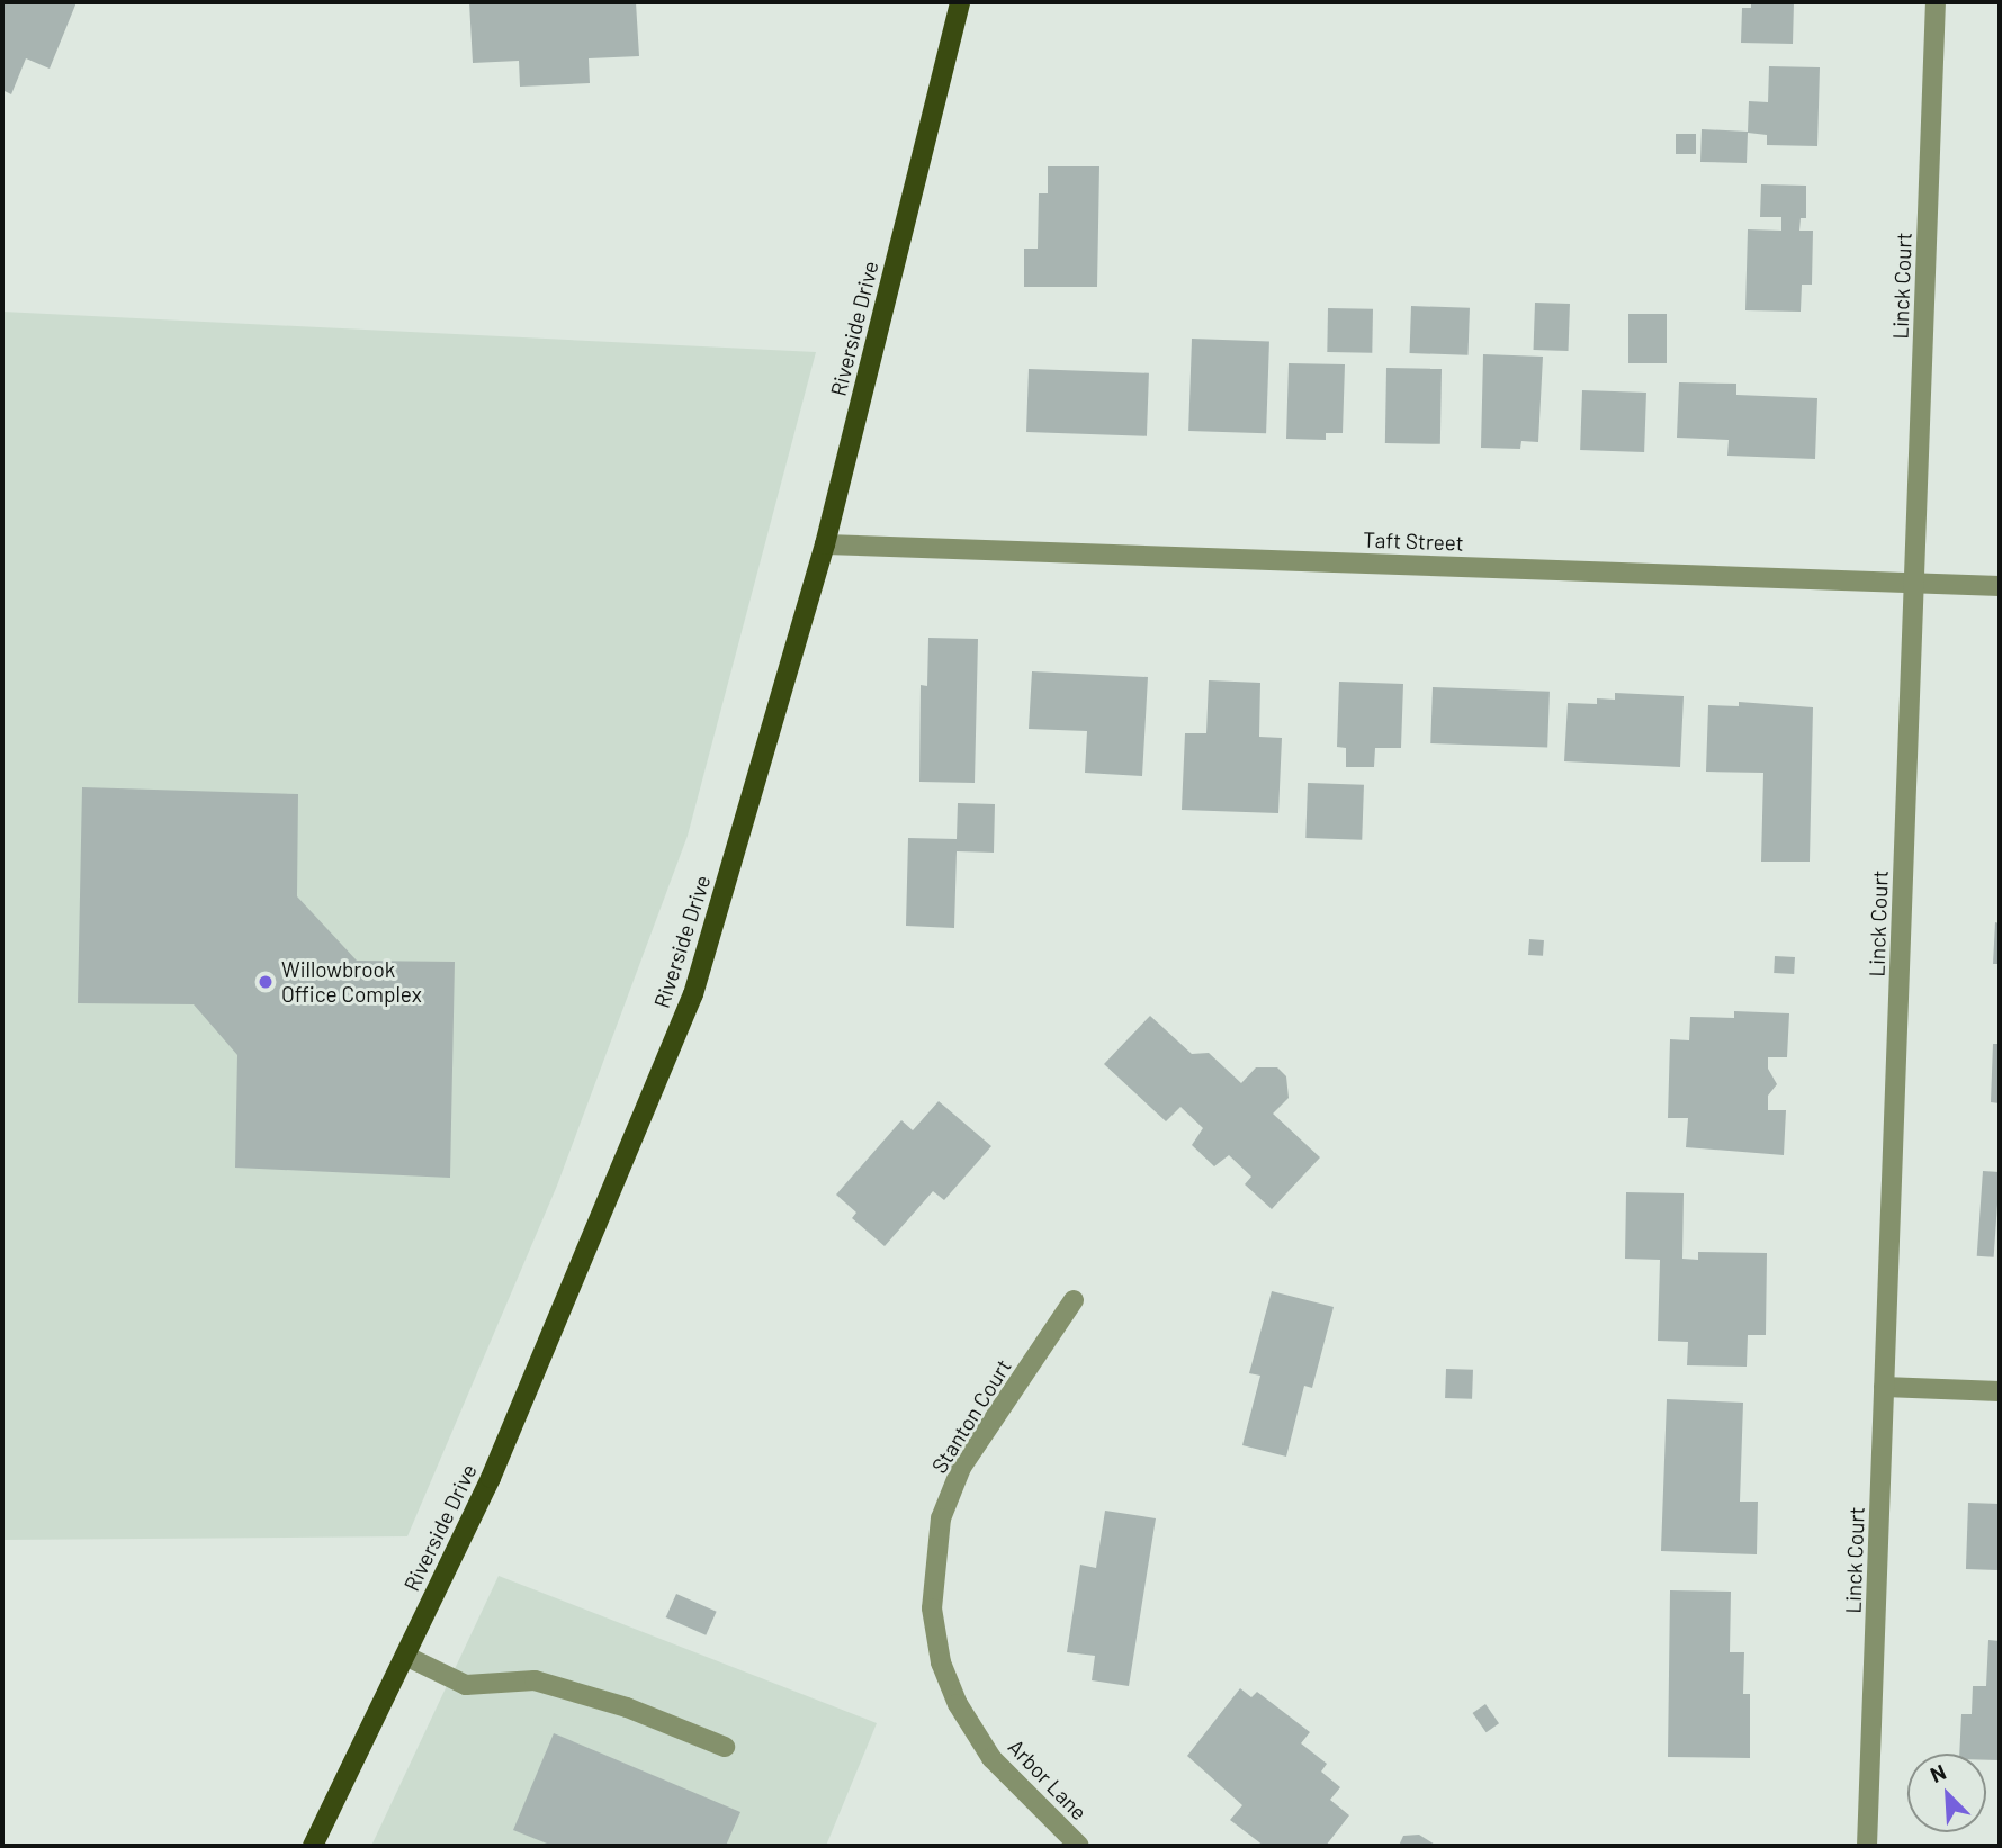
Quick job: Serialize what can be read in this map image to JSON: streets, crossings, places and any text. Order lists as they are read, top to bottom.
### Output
{
  "streets": {
    "main road": ["Riverside Drive"],
    "street": [
      "Linck Court",
      "Taft Street",
      "Stanton Court",
      "Arbor Lane"
    ]
  },
  "crossings": [
    ["Linck Court", "Taft Street"],
    ["Riverside Drive", "Taft Street"],
    ["Stanton Court", "Arbor Lane"]
  ],
  "places": ["Willowbrook Office Complex"],
  "north": "top left"
}
